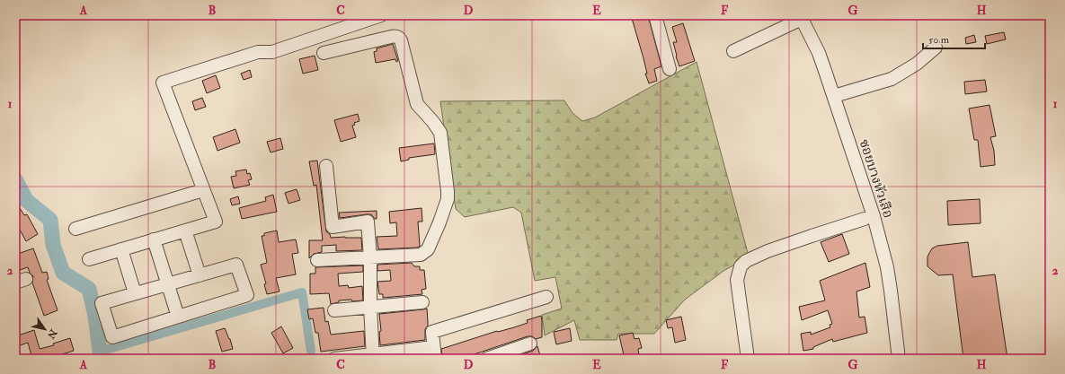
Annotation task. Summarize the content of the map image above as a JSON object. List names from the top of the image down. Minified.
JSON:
{"streets":{"street":["ซอยบางหัวเสือ"]},"scale_bar":"50 m","north":"bottom right","grid":{"columns":["A","B","C","D","E","F","G","H"],"rows":["1","2"]}}
